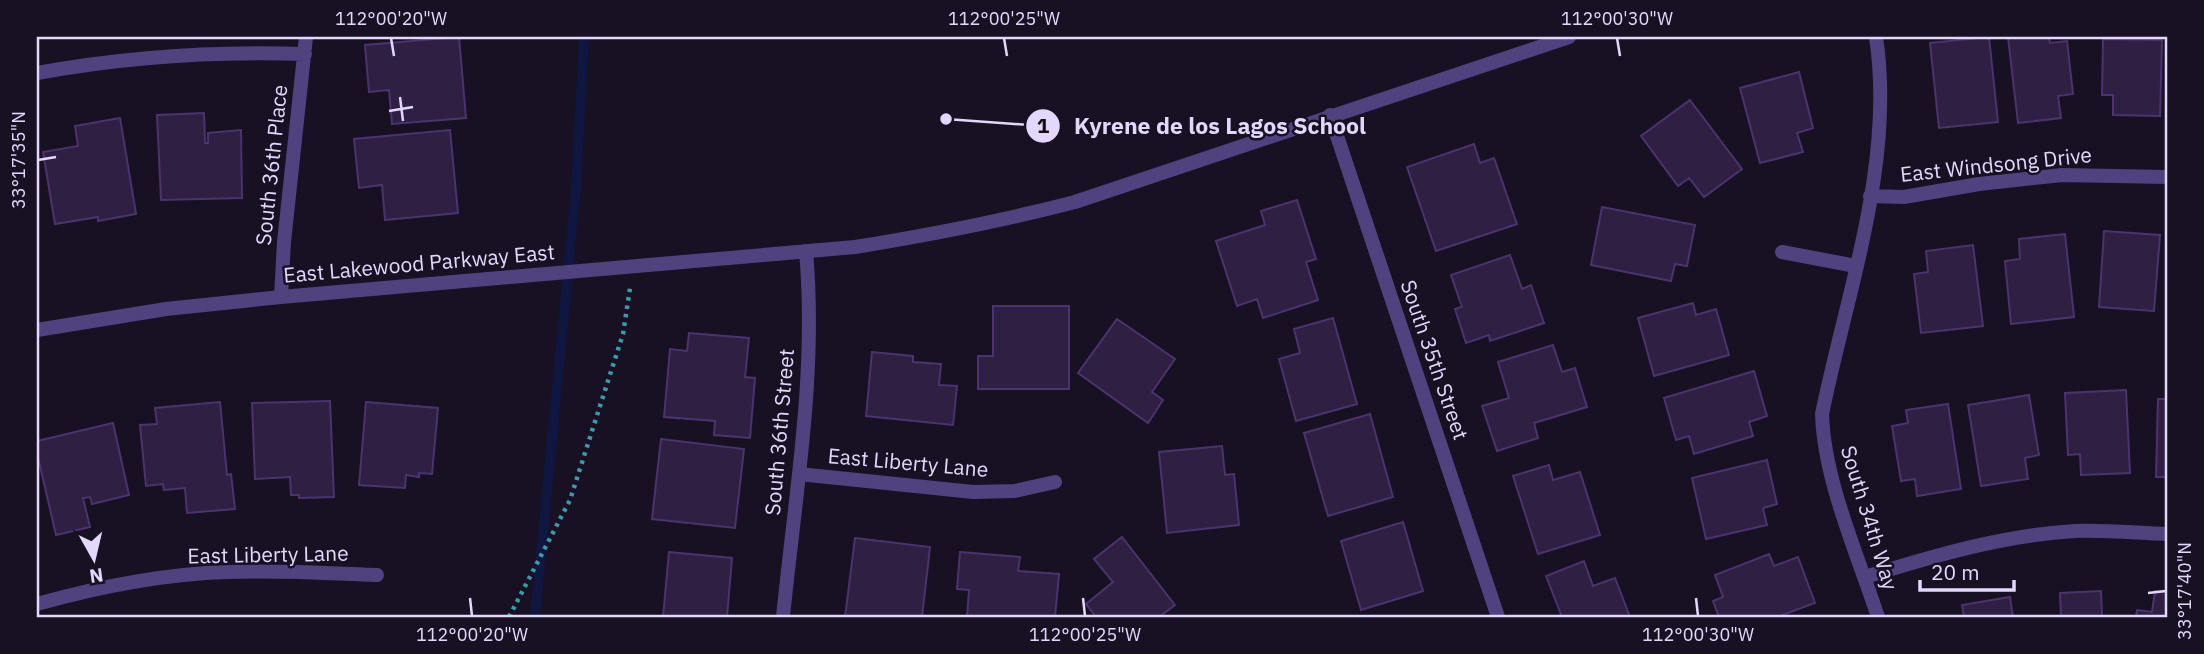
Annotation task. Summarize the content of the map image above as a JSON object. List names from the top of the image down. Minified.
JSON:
{"streets":{"street":["South 36th Place","East Windsong Drive","East Lakewood Parkway East","South 35th Street","South 36th Street","East Liberty Lane","South 34th Way"]},"crossings":[["South 36th Place","East Lakewood Parkway East"],["East Windsong Drive","South 34th Way"],["East Lakewood Parkway East","South 35th Street"],["East Lakewood Parkway East","South 36th Street"],["South 36th Street","East Liberty Lane"]],"places":["Kyrene de los Lagos School"],"scale_bar":"20 m","north":"bottom","coordinates":["112°00'20\"W","112°00'25\"W","112°00'30\"W","33°17'35\"N","33°17'40\"N"]}
